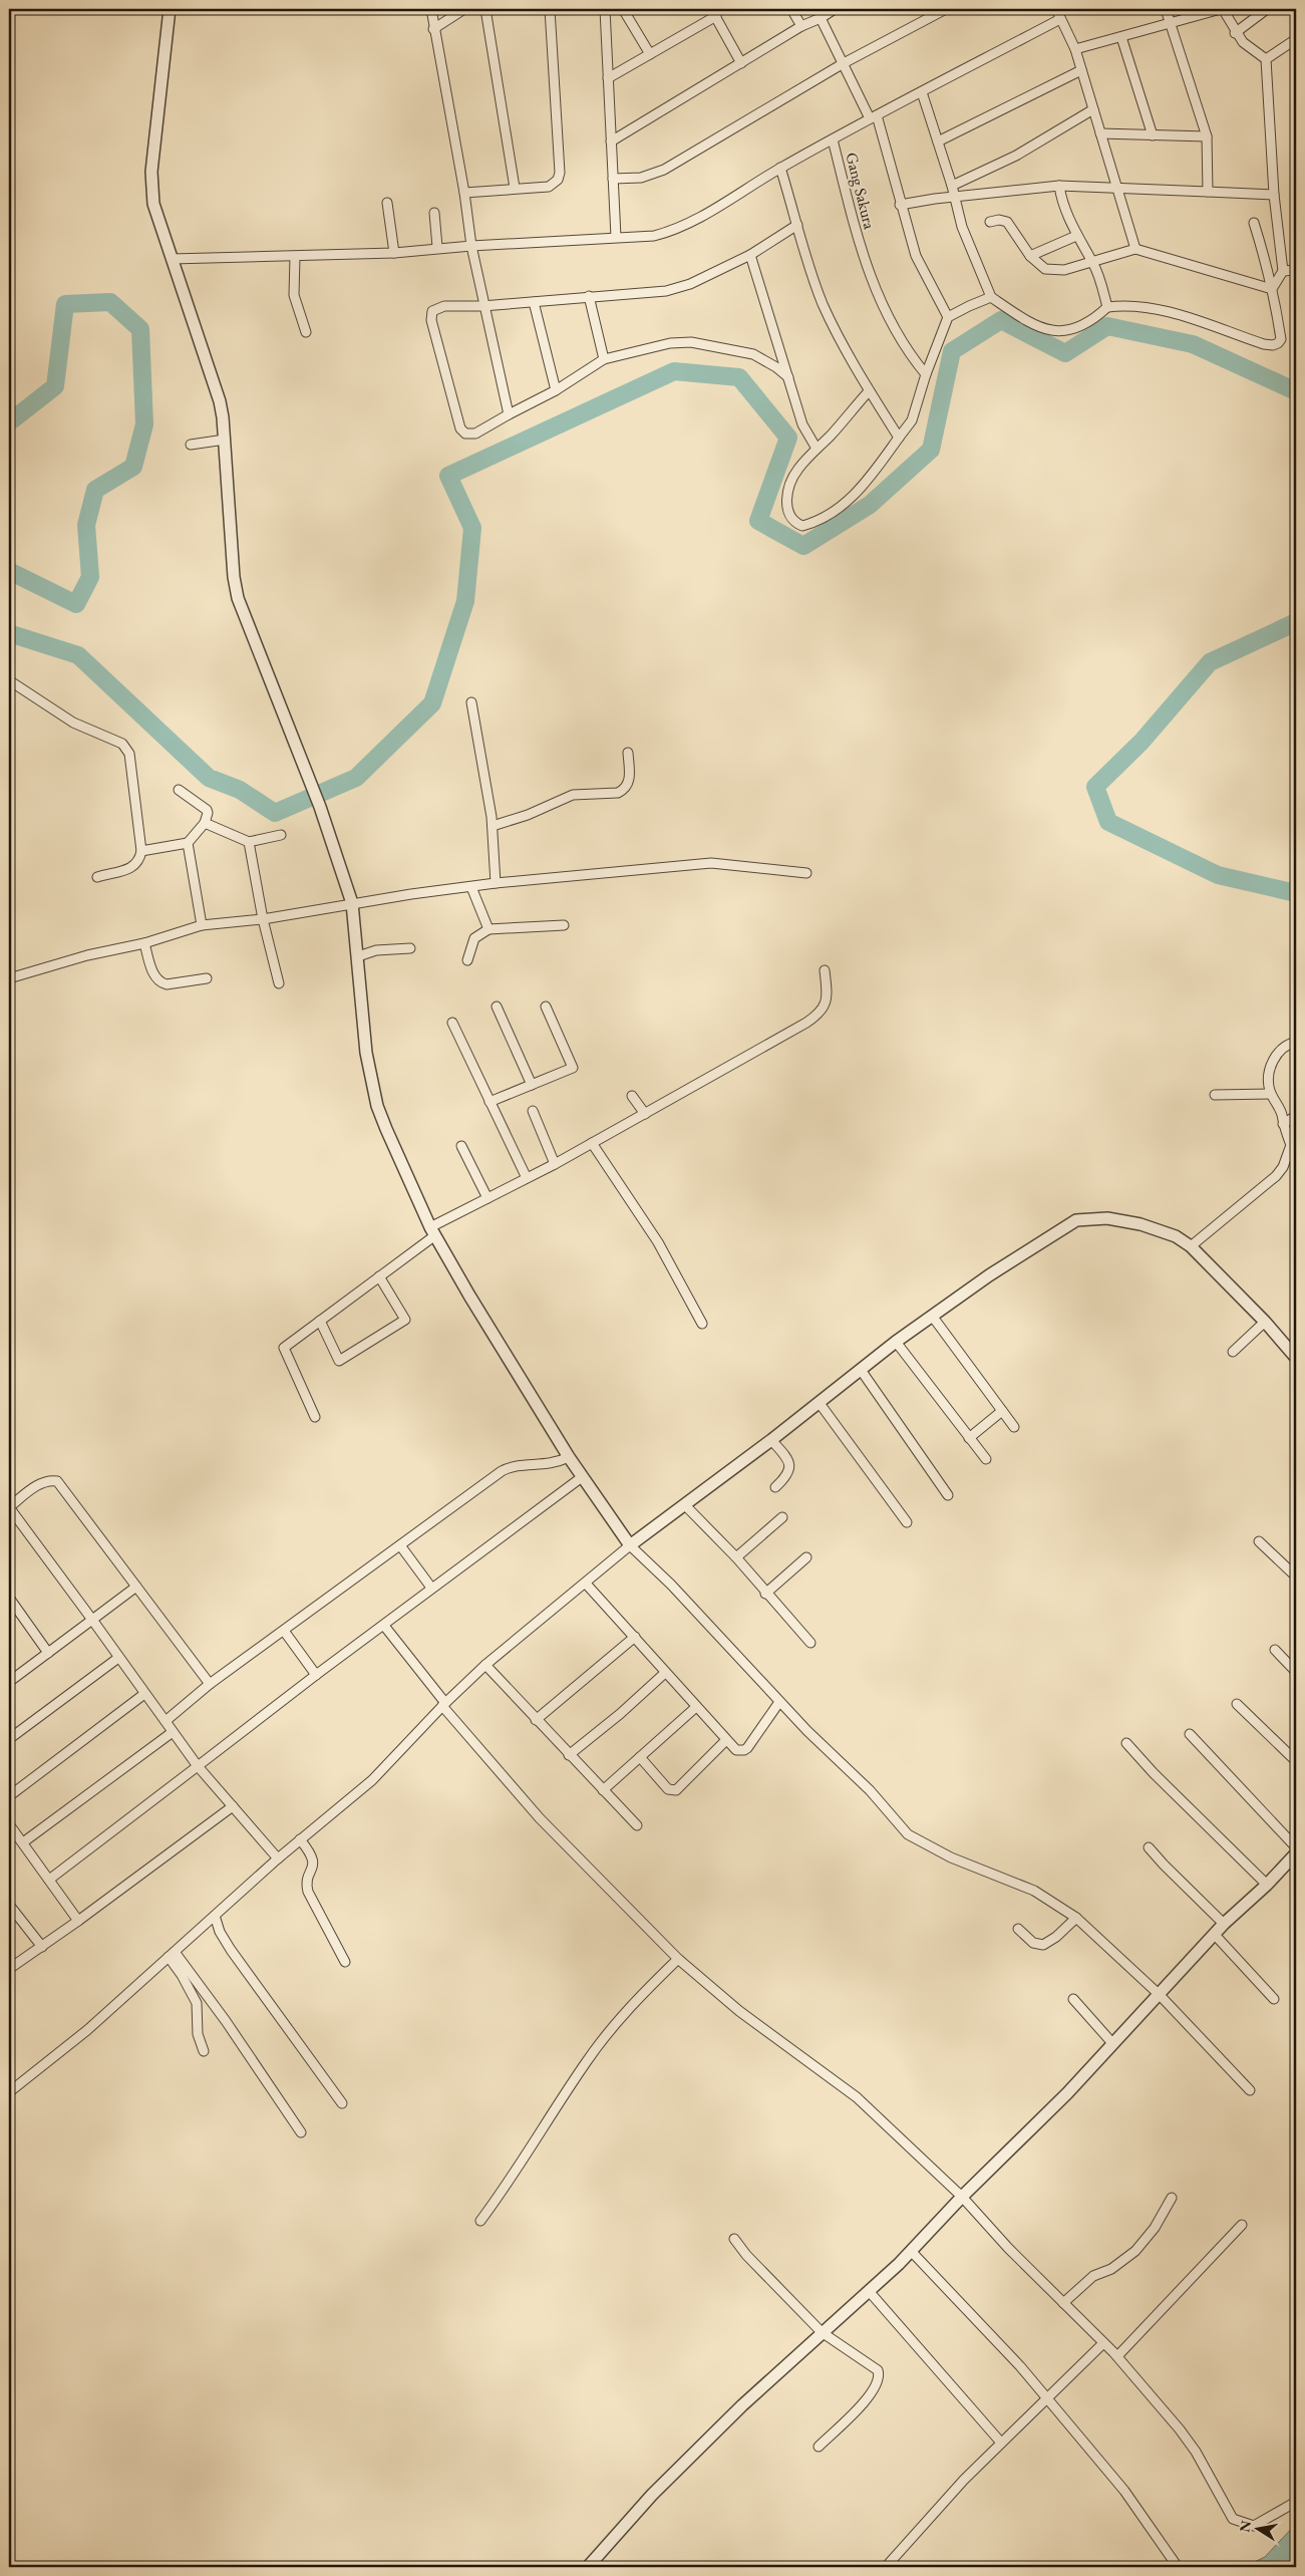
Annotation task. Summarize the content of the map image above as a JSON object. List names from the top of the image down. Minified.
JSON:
{"streets":{"street":["Gang Sakura"]},"north":"left"}
